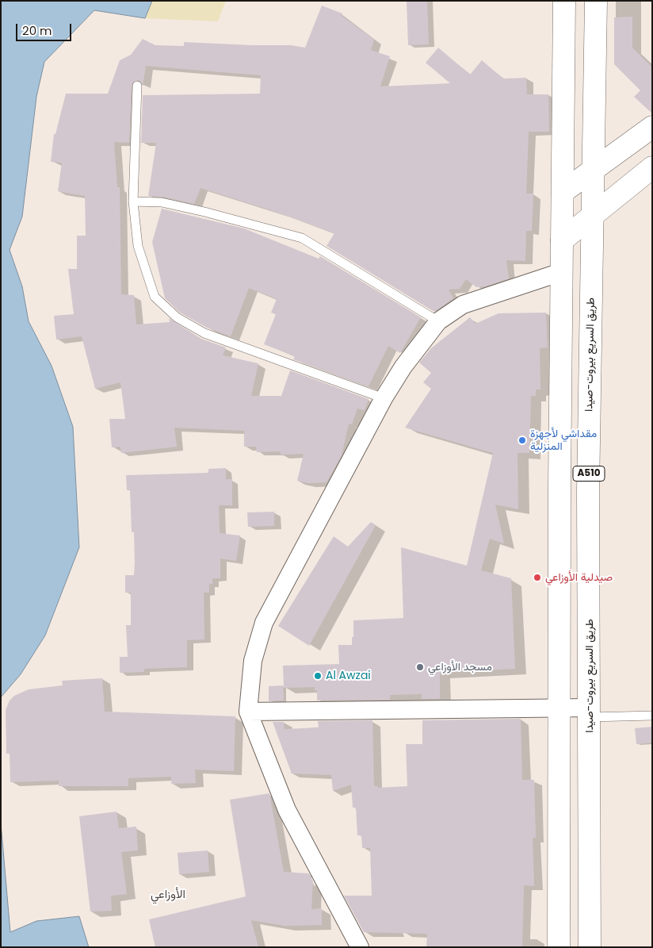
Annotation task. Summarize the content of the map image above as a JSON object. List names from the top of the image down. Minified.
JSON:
{"streets":{"main road":["طريق السريع بيروت-صيدا","A510"]},"districts":["الأوزاعي"],"places":["مقداشي لأجهزة المنزلية","صيدلية الأوزاعي","مسجد الأوزاعي","Al Awzai"],"scale_bar":"20 m"}
